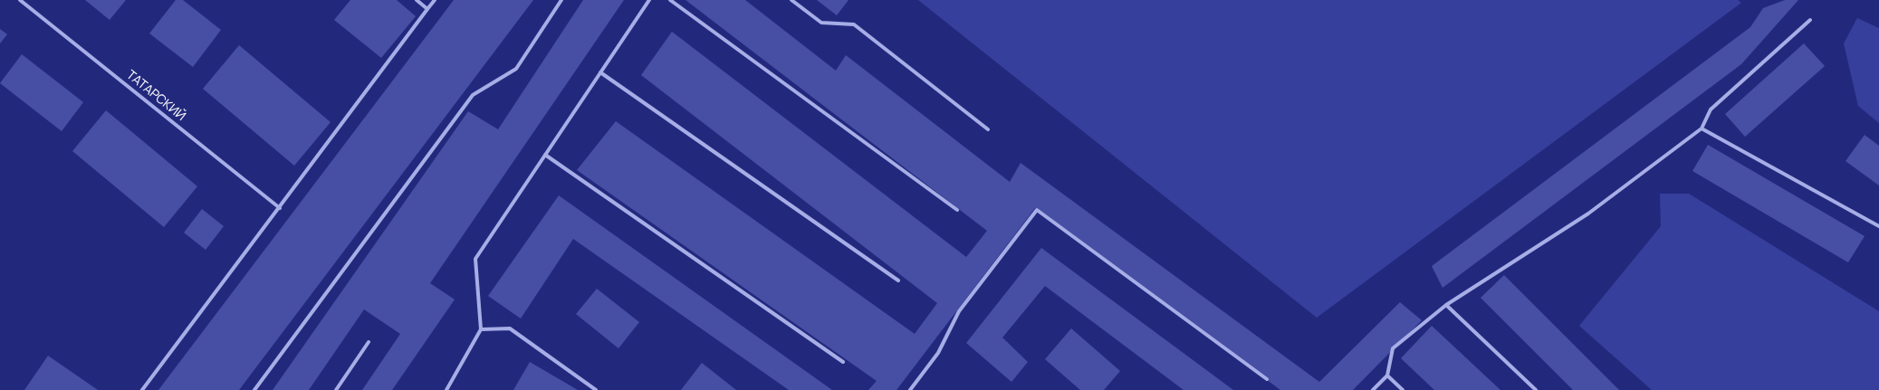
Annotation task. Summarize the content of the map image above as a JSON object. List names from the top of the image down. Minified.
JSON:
{"streets":{"lane":["ТАТАРСКИЙ"]}}
